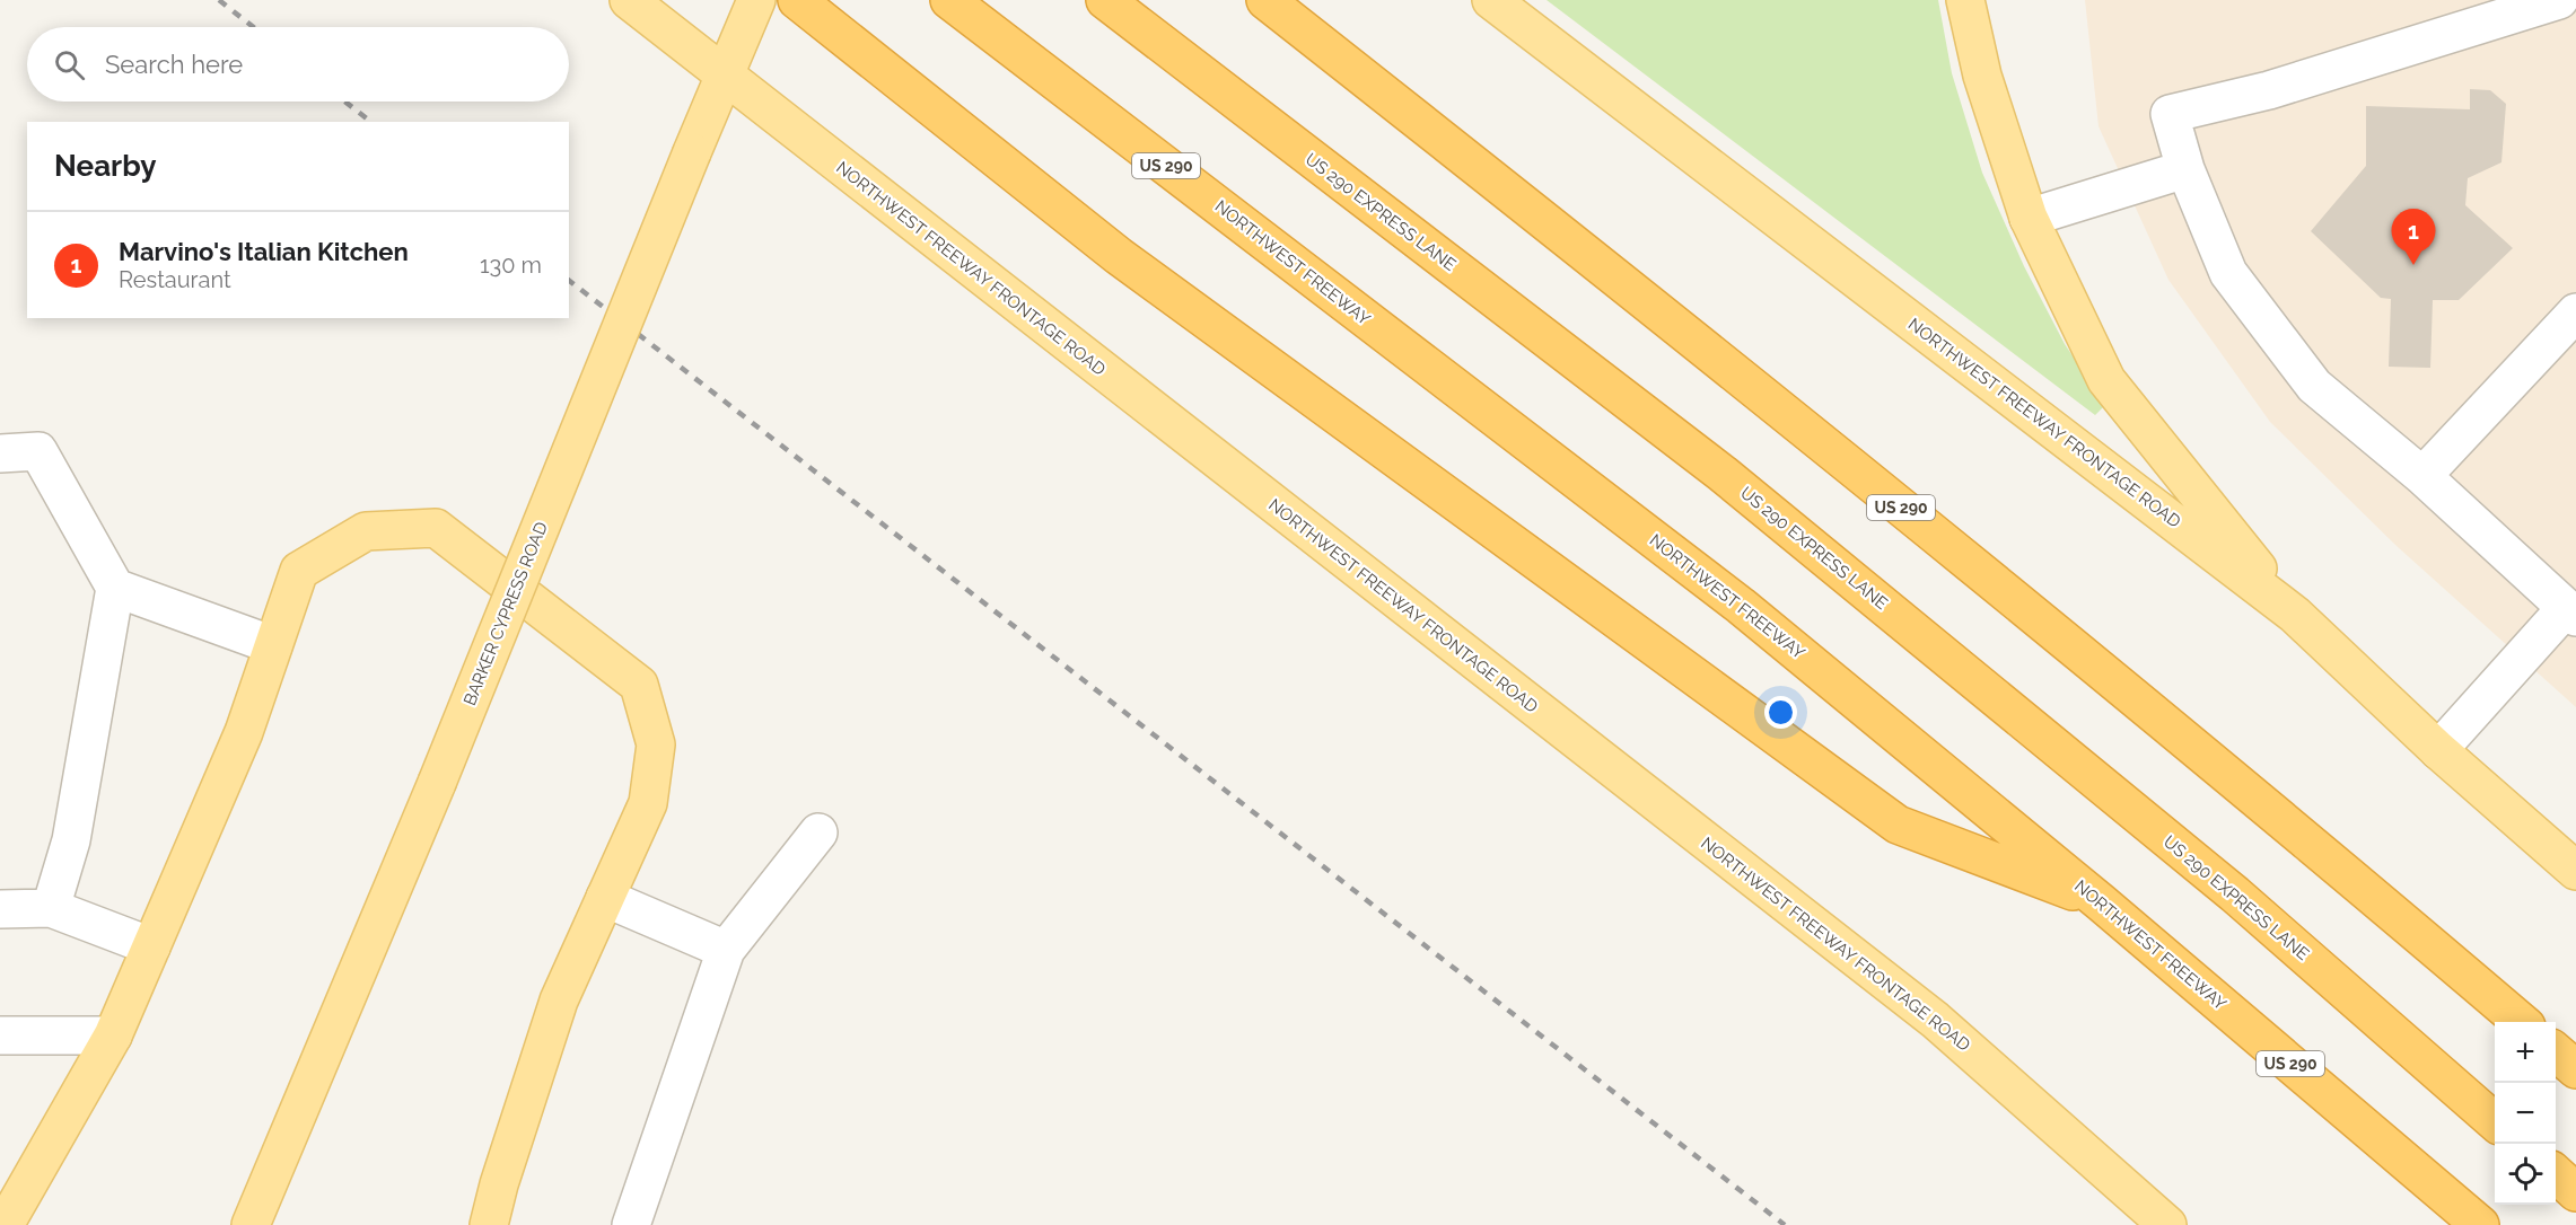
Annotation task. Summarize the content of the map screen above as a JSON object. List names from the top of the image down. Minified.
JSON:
{"streets":{"highway":["US 290","US 290 EXPRESS LANE","NORTHWEST FREEWAY"],"main road":["NORTHWEST FREEWAY FRONTAGE ROAD","BARKER CYPRESS ROAD"]},"crossings":[["NORTHWEST FREEWAY FRONTAGE ROAD","BARKER CYPRESS ROAD"]],"page":{"search":"Search here","heading":"Nearby","pins":"1","list":[{"mark":"1","name":"Marvino's Italian Kitchen","note":"Restaurant","value":"130 m"}],"map_buttons":["+","−"]}}
